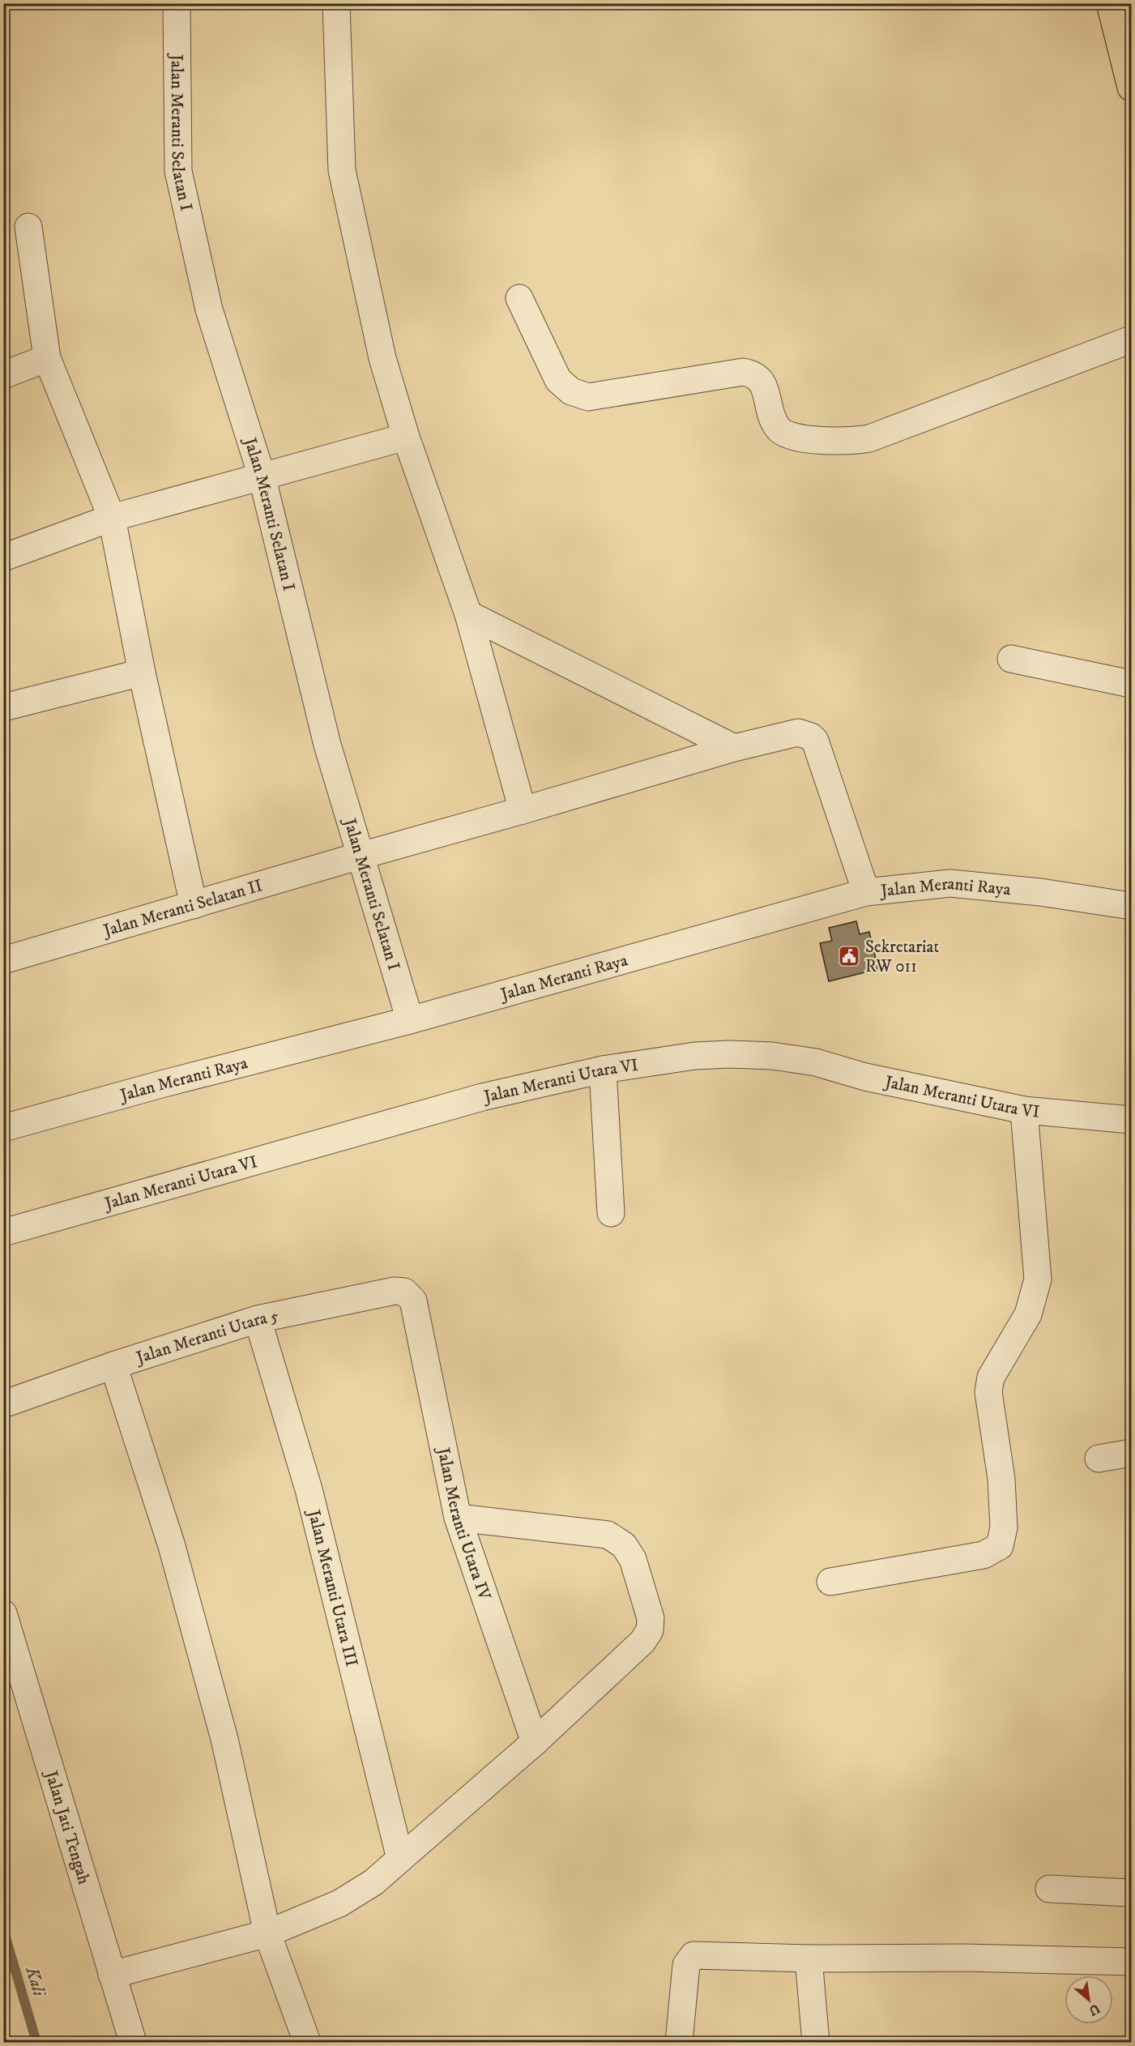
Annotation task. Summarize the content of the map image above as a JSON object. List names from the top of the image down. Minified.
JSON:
{"streets":{"street":["Jalan Meranti Selatan I","Jalan Meranti Raya","Jalan Meranti Selatan II","Jalan Meranti Utara VI","Jalan Meranti Utara 5","Jalan Meranti Utara IV","Jalan Meranti Utara III","Jalan Jati Tengah"]},"crossings":[["Jalan Meranti Selatan I","Jalan Meranti Raya"],["Jalan Meranti Selatan I","Jalan Meranti Selatan II"],["Jalan Meranti Raya","Jalan Meranti Selatan II"],["Jalan Meranti Utara 5","Jalan Meranti Utara IV"],["Jalan Meranti Utara 5","Jalan Meranti Utara III"]],"water":["Kali"],"places":{"public building":["Sekretariat RW 011"]},"north":"bottom right"}
